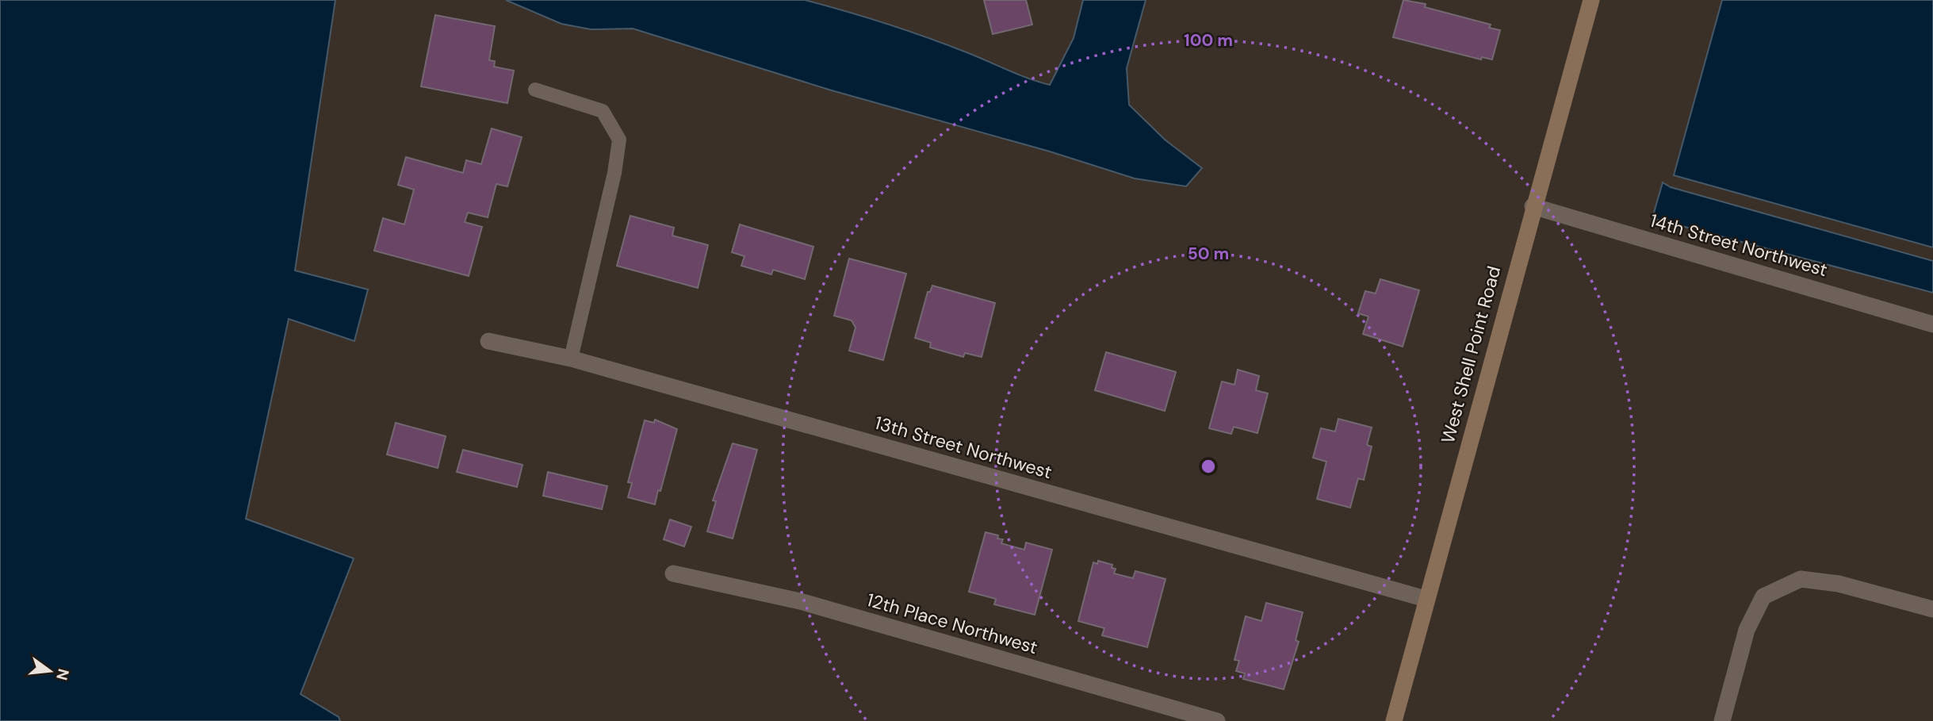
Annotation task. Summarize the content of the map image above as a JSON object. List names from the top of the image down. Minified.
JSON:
{"streets":{"street":["14th Street Northwest","West Shell Point Road","13th Street Northwest","12th Place Northwest"]},"crossings":[["14th Street Northwest","West Shell Point Road"],["West Shell Point Road","13th Street Northwest"]],"north":"right","rings":["100 m","50 m"]}
